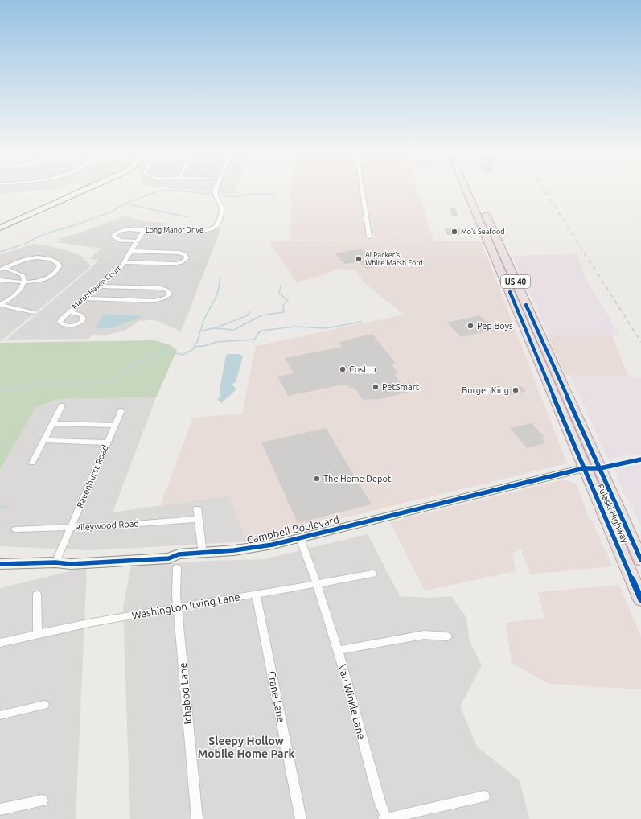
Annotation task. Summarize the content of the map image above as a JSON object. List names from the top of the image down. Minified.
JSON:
{"streets":{"highway":["US 40","Pulaski Highway"],"street":["Long Manor Drive","Marsh Haven Court","Ravenhurst Road","Rileywood Road","Campbell Boulevard","Washington Irving Lane","Ichabod Lane","Crane Lane","Van Winkle Lane"]},"crossings":[["Long Manor Drive","Marsh Haven Court"],["Ravenhurst Road","Rileywood Road"],["Ravenhurst Road","Campbell Boulevard"],["Pulaski Highway","Campbell Boulevard"],["Campbell Boulevard","Van Winkle Lane"],["Washington Irving Lane","Ichabod Lane"],["Washington Irving Lane","Crane Lane"],["Washington Irving Lane","Van Winkle Lane"]],"districts":["Sleepy Hollow Mobile Home Park"],"places":["Mo's Seafood","Al Packer's White Marsh Ford","Pep Boys","Costco","PetSmart","Burger King","The Home Depot"]}
